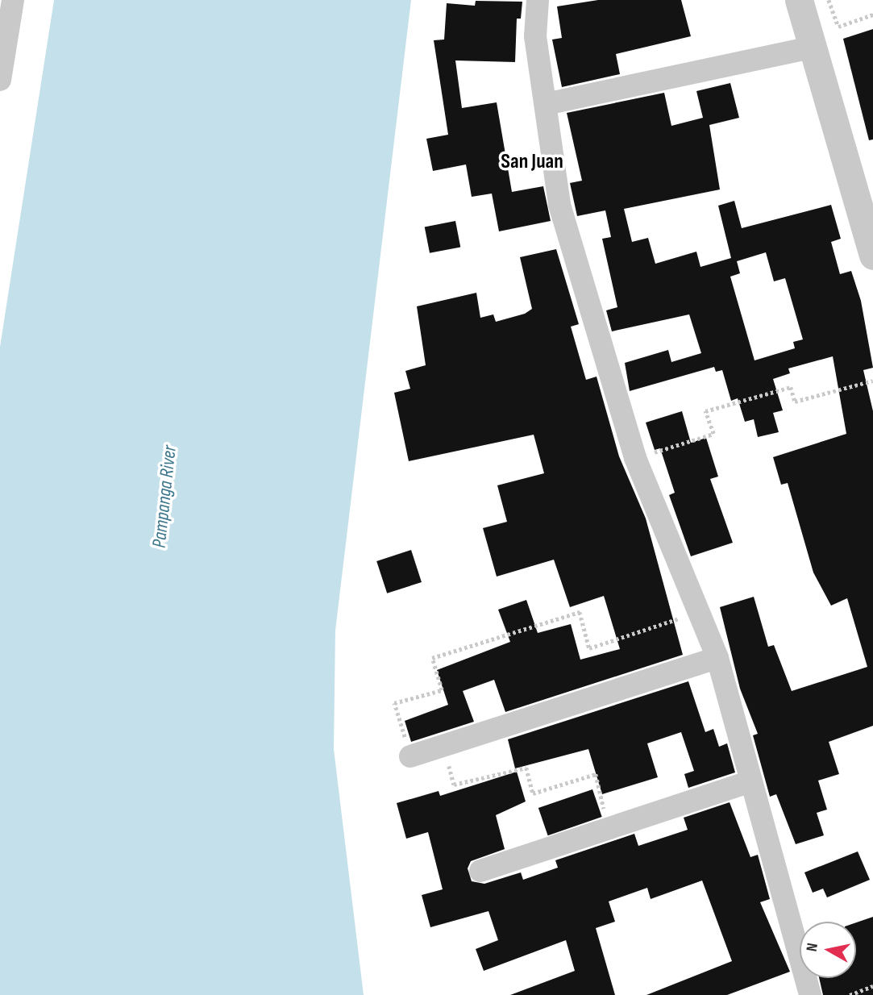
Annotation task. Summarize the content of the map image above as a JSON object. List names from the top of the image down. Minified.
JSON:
{"districts":["San Juan"],"water":["Pampanga River"],"north":"left"}
